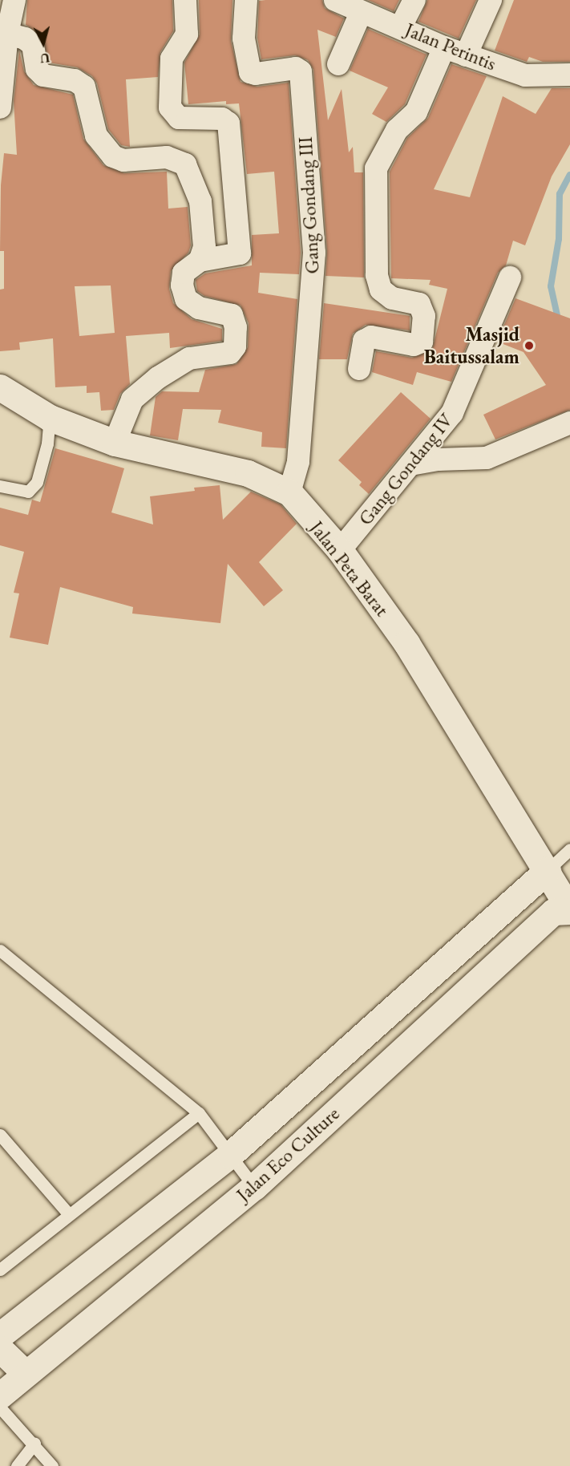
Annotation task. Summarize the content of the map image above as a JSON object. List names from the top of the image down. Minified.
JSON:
{"streets":{"street":["Jalan Perintis","Gang Gondang III","Gang Gondang IV","Jalan Peta Barat","Jalan Eco Culture"]},"crossings":[["Gang Gondang III","Jalan Peta Barat"],["Gang Gondang IV","Jalan Peta Barat"],["Jalan Peta Barat","Jalan Eco Culture"]],"places":["Masjid Baitussalam"],"north":"bottom"}
